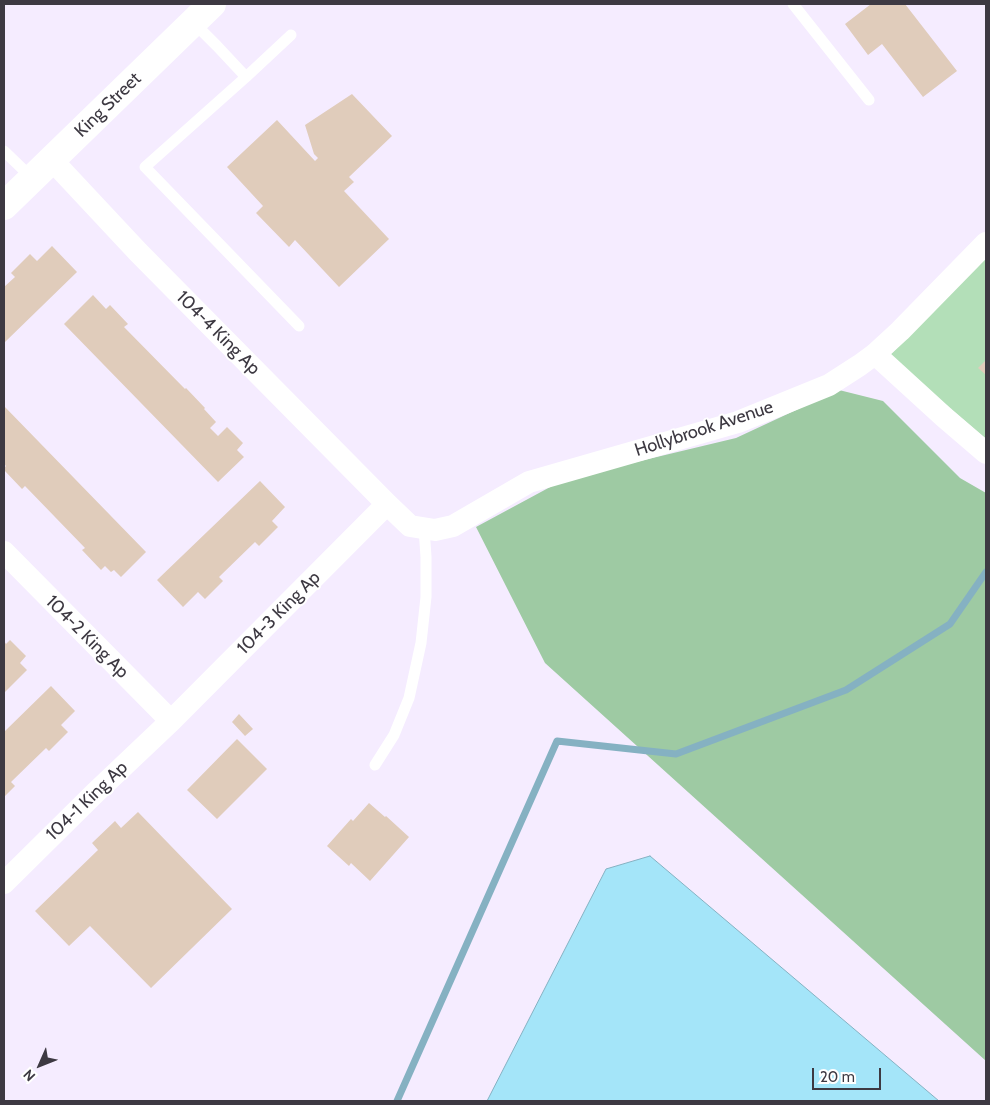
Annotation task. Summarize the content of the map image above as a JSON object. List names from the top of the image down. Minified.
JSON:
{"streets":{"street":["King Street","104-4 King Ap","Hollybrook Avenue","104-3 King Ap","104-2 King Ap","104-1 King Ap"]},"crossings":[["King Street","104-4 King Ap"],["104-4 King Ap","Hollybrook Avenue"],["104-4 King Ap","104-3 King Ap"],["Hollybrook Avenue","104-3 King Ap"],["104-3 King Ap","104-2 King Ap"],["104-3 King Ap","104-1 King Ap"],["104-2 King Ap","104-1 King Ap"]],"scale_bar":"20 m","north":"bottom left"}
